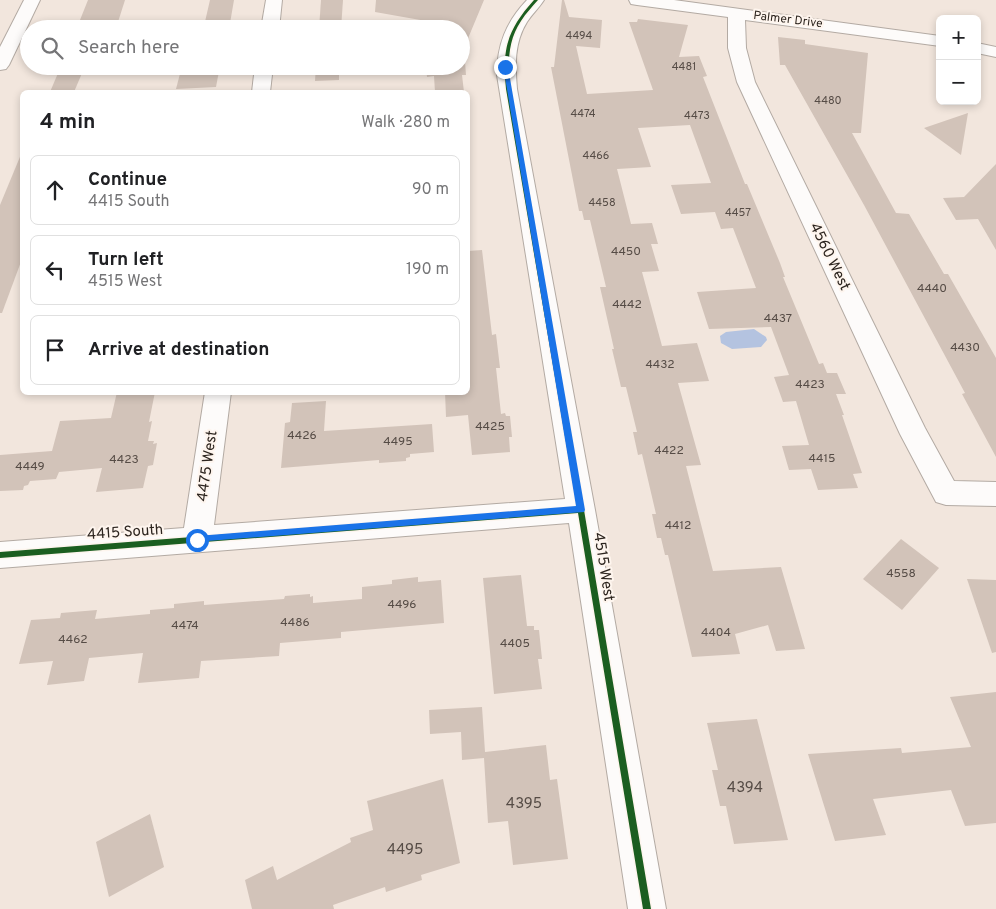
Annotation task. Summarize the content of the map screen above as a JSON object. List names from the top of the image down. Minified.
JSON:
{"streets":{"street":["Palmer Drive","4560 West","4475 West","4415 South","4515 West"]},"crossings":[["Palmer Drive","4560 West"],["4475 West","4415 South"],["4415 South","4515 West"]],"house_numbers":["4494","4481","4480","4474","4473","4466","4458","4457","4450","4440","4442","4437","4430","4432","4423","4425","4426","4495","4422","4415","4423","4449","4412","4558","4496","4486","4474","4404","4462","4405","4394","4395","4495"],"page":{"map_buttons":["+","−"],"search":"Search here","heading":["4 min","Walk · 280 m"],"list":[["Continue","4415 South","90 m"],["Turn left","4515 West","190 m"],"Arrive at destination"]}}
